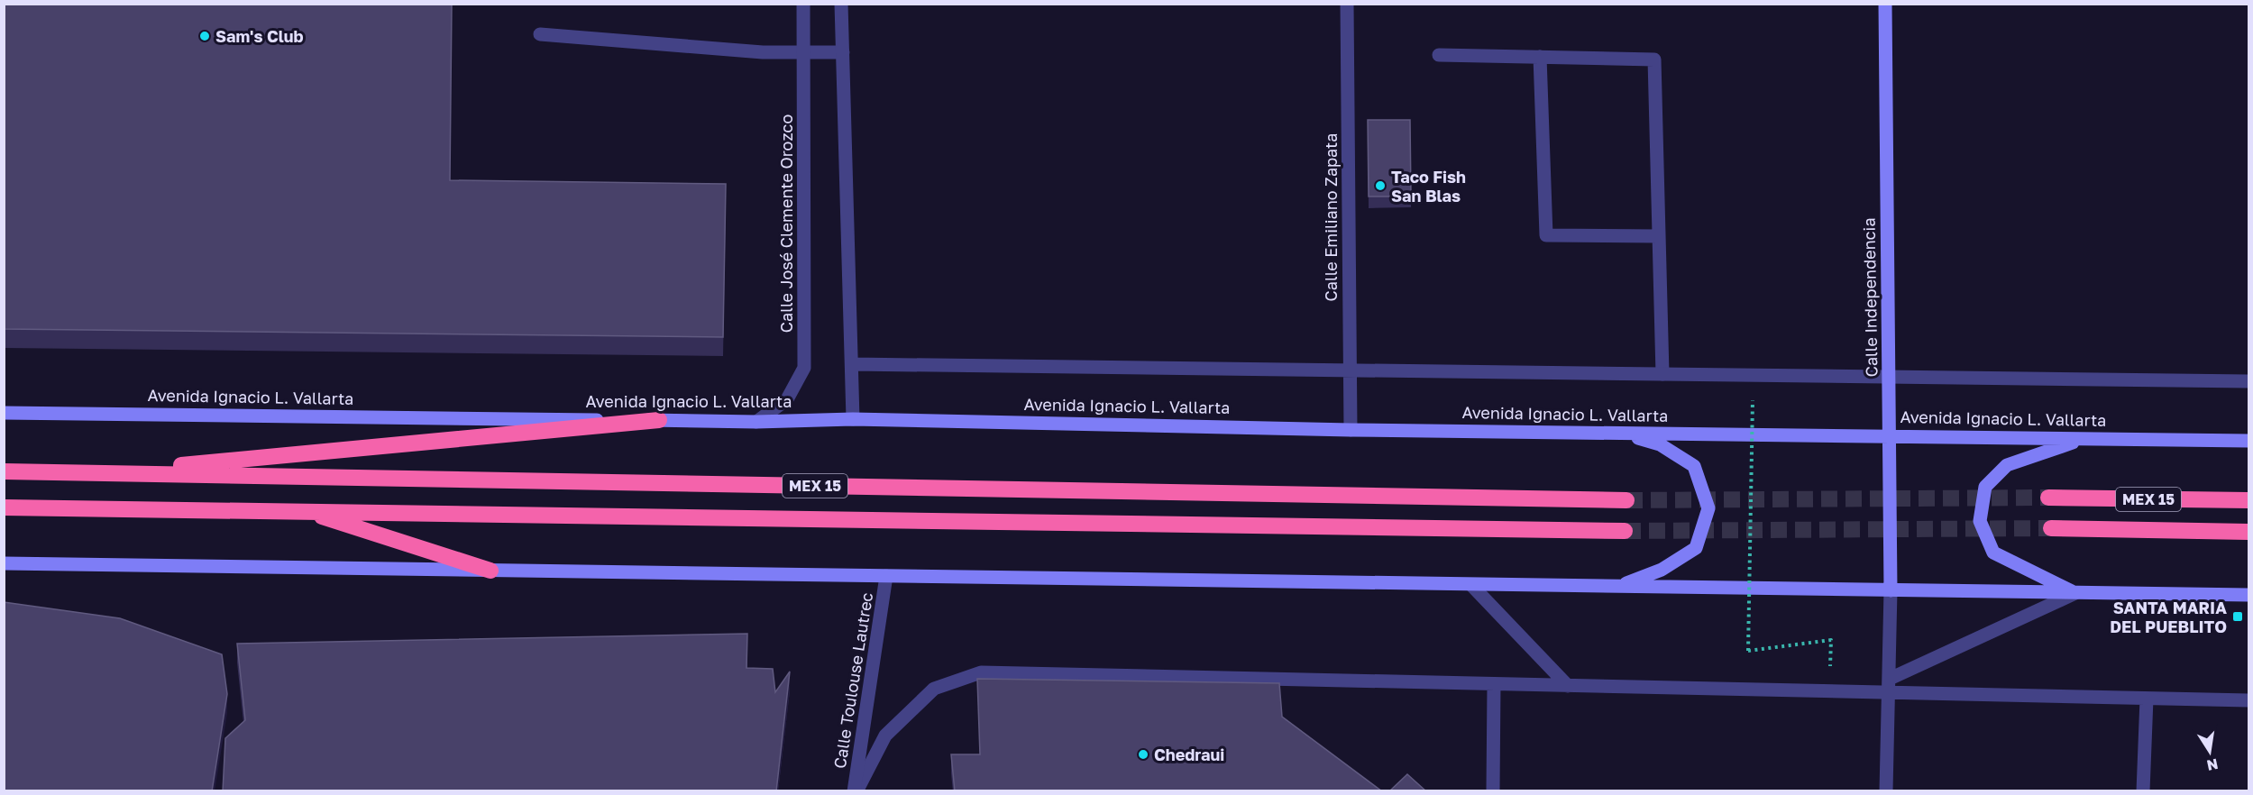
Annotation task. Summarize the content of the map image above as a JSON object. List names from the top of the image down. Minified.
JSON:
{"streets":{"highway":["MEX 15"],"street":["Calle Emiliano Zapata","Calle José Clemente Orozco","Calle Independencia","Avenida Ignacio L. Vallarta","Calle Toulouse Lautrec"]},"crossings":[["Calle Emiliano Zapata","Avenida Ignacio L. Vallarta"],["Calle José Clemente Orozco","Avenida Ignacio L. Vallarta"],["Calle Independencia","Avenida Ignacio L. Vallarta"]],"places":{"other":["Sam's Club","Taco Fish San Blas","Chedraui"],"transit":["SANTA MARIA DEL PUEBLITO"]},"north":"bottom"}
